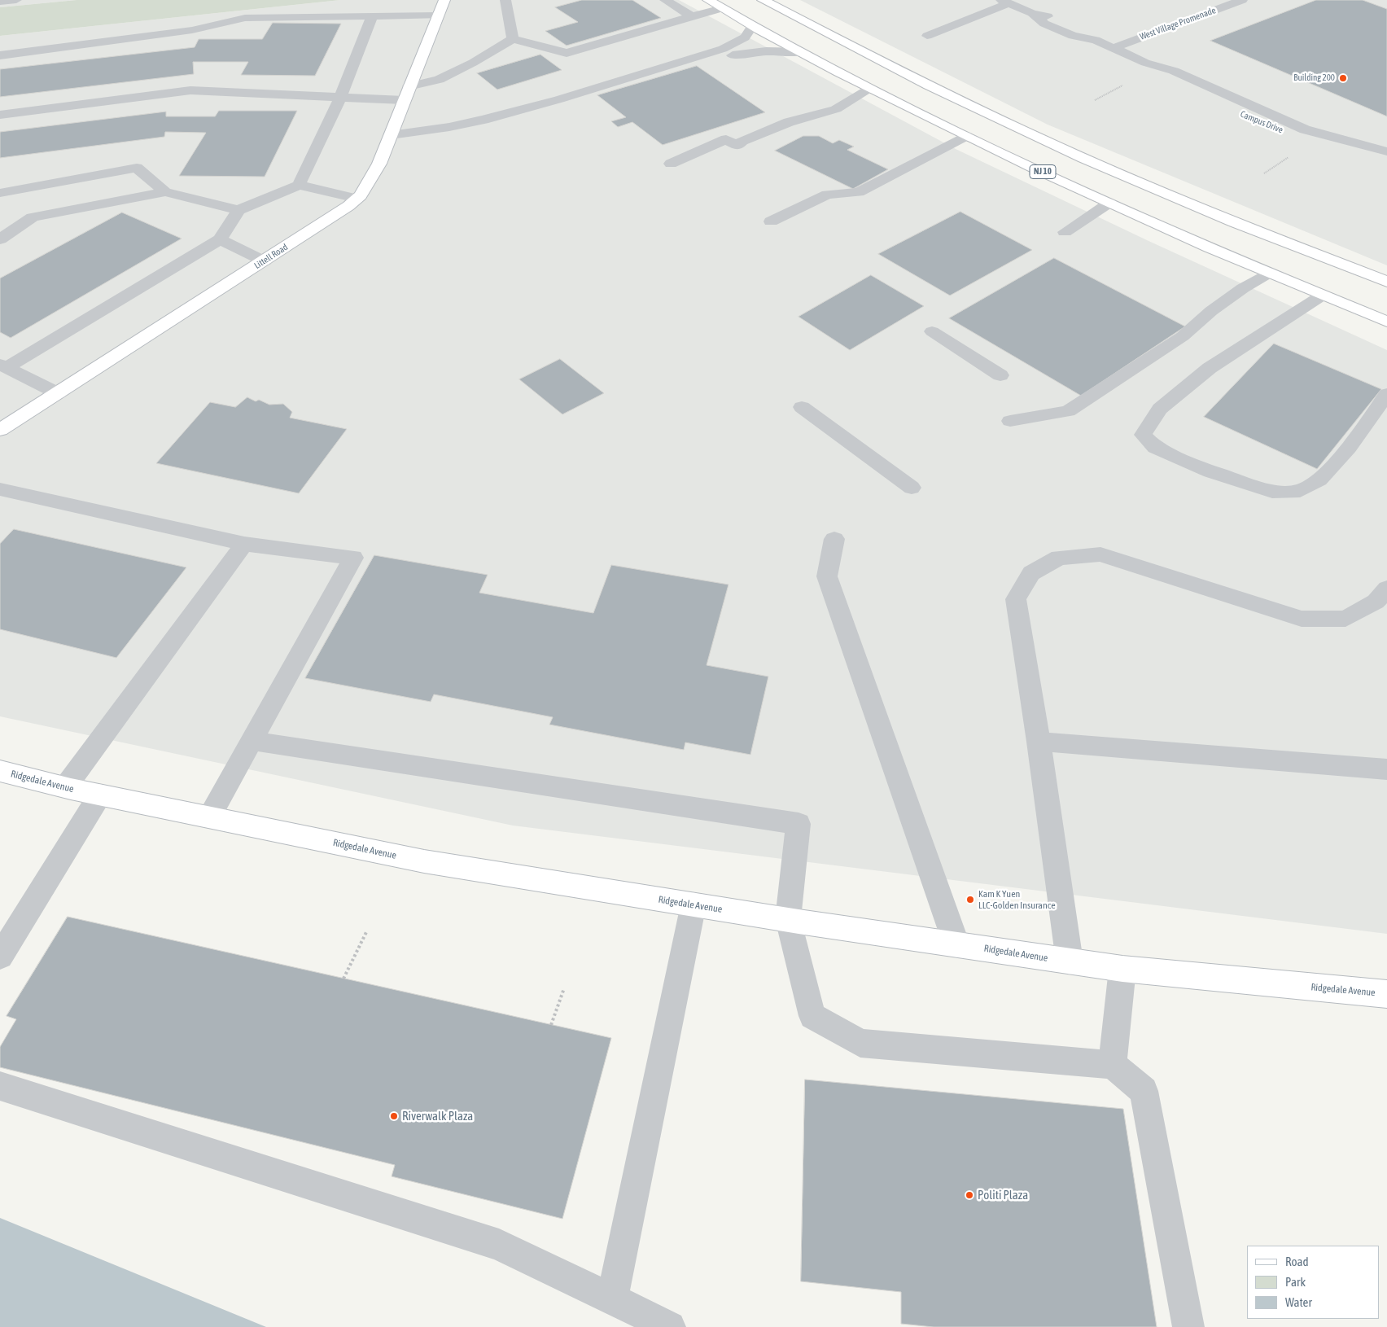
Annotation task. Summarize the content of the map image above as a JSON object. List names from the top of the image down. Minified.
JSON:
{"streets":{"main road":["NJ 10","Littell Road","Ridgedale Avenue"],"lane":["West Village Promenade","Campus Drive"]},"crossings":[["West Village Promenade","Campus Drive"]],"places":["Building 200","Kam K Yuen LLC-Golden Insurance","Riverwalk Plaza","Politi Plaza"],"legend":["Road","Park","Water"]}
